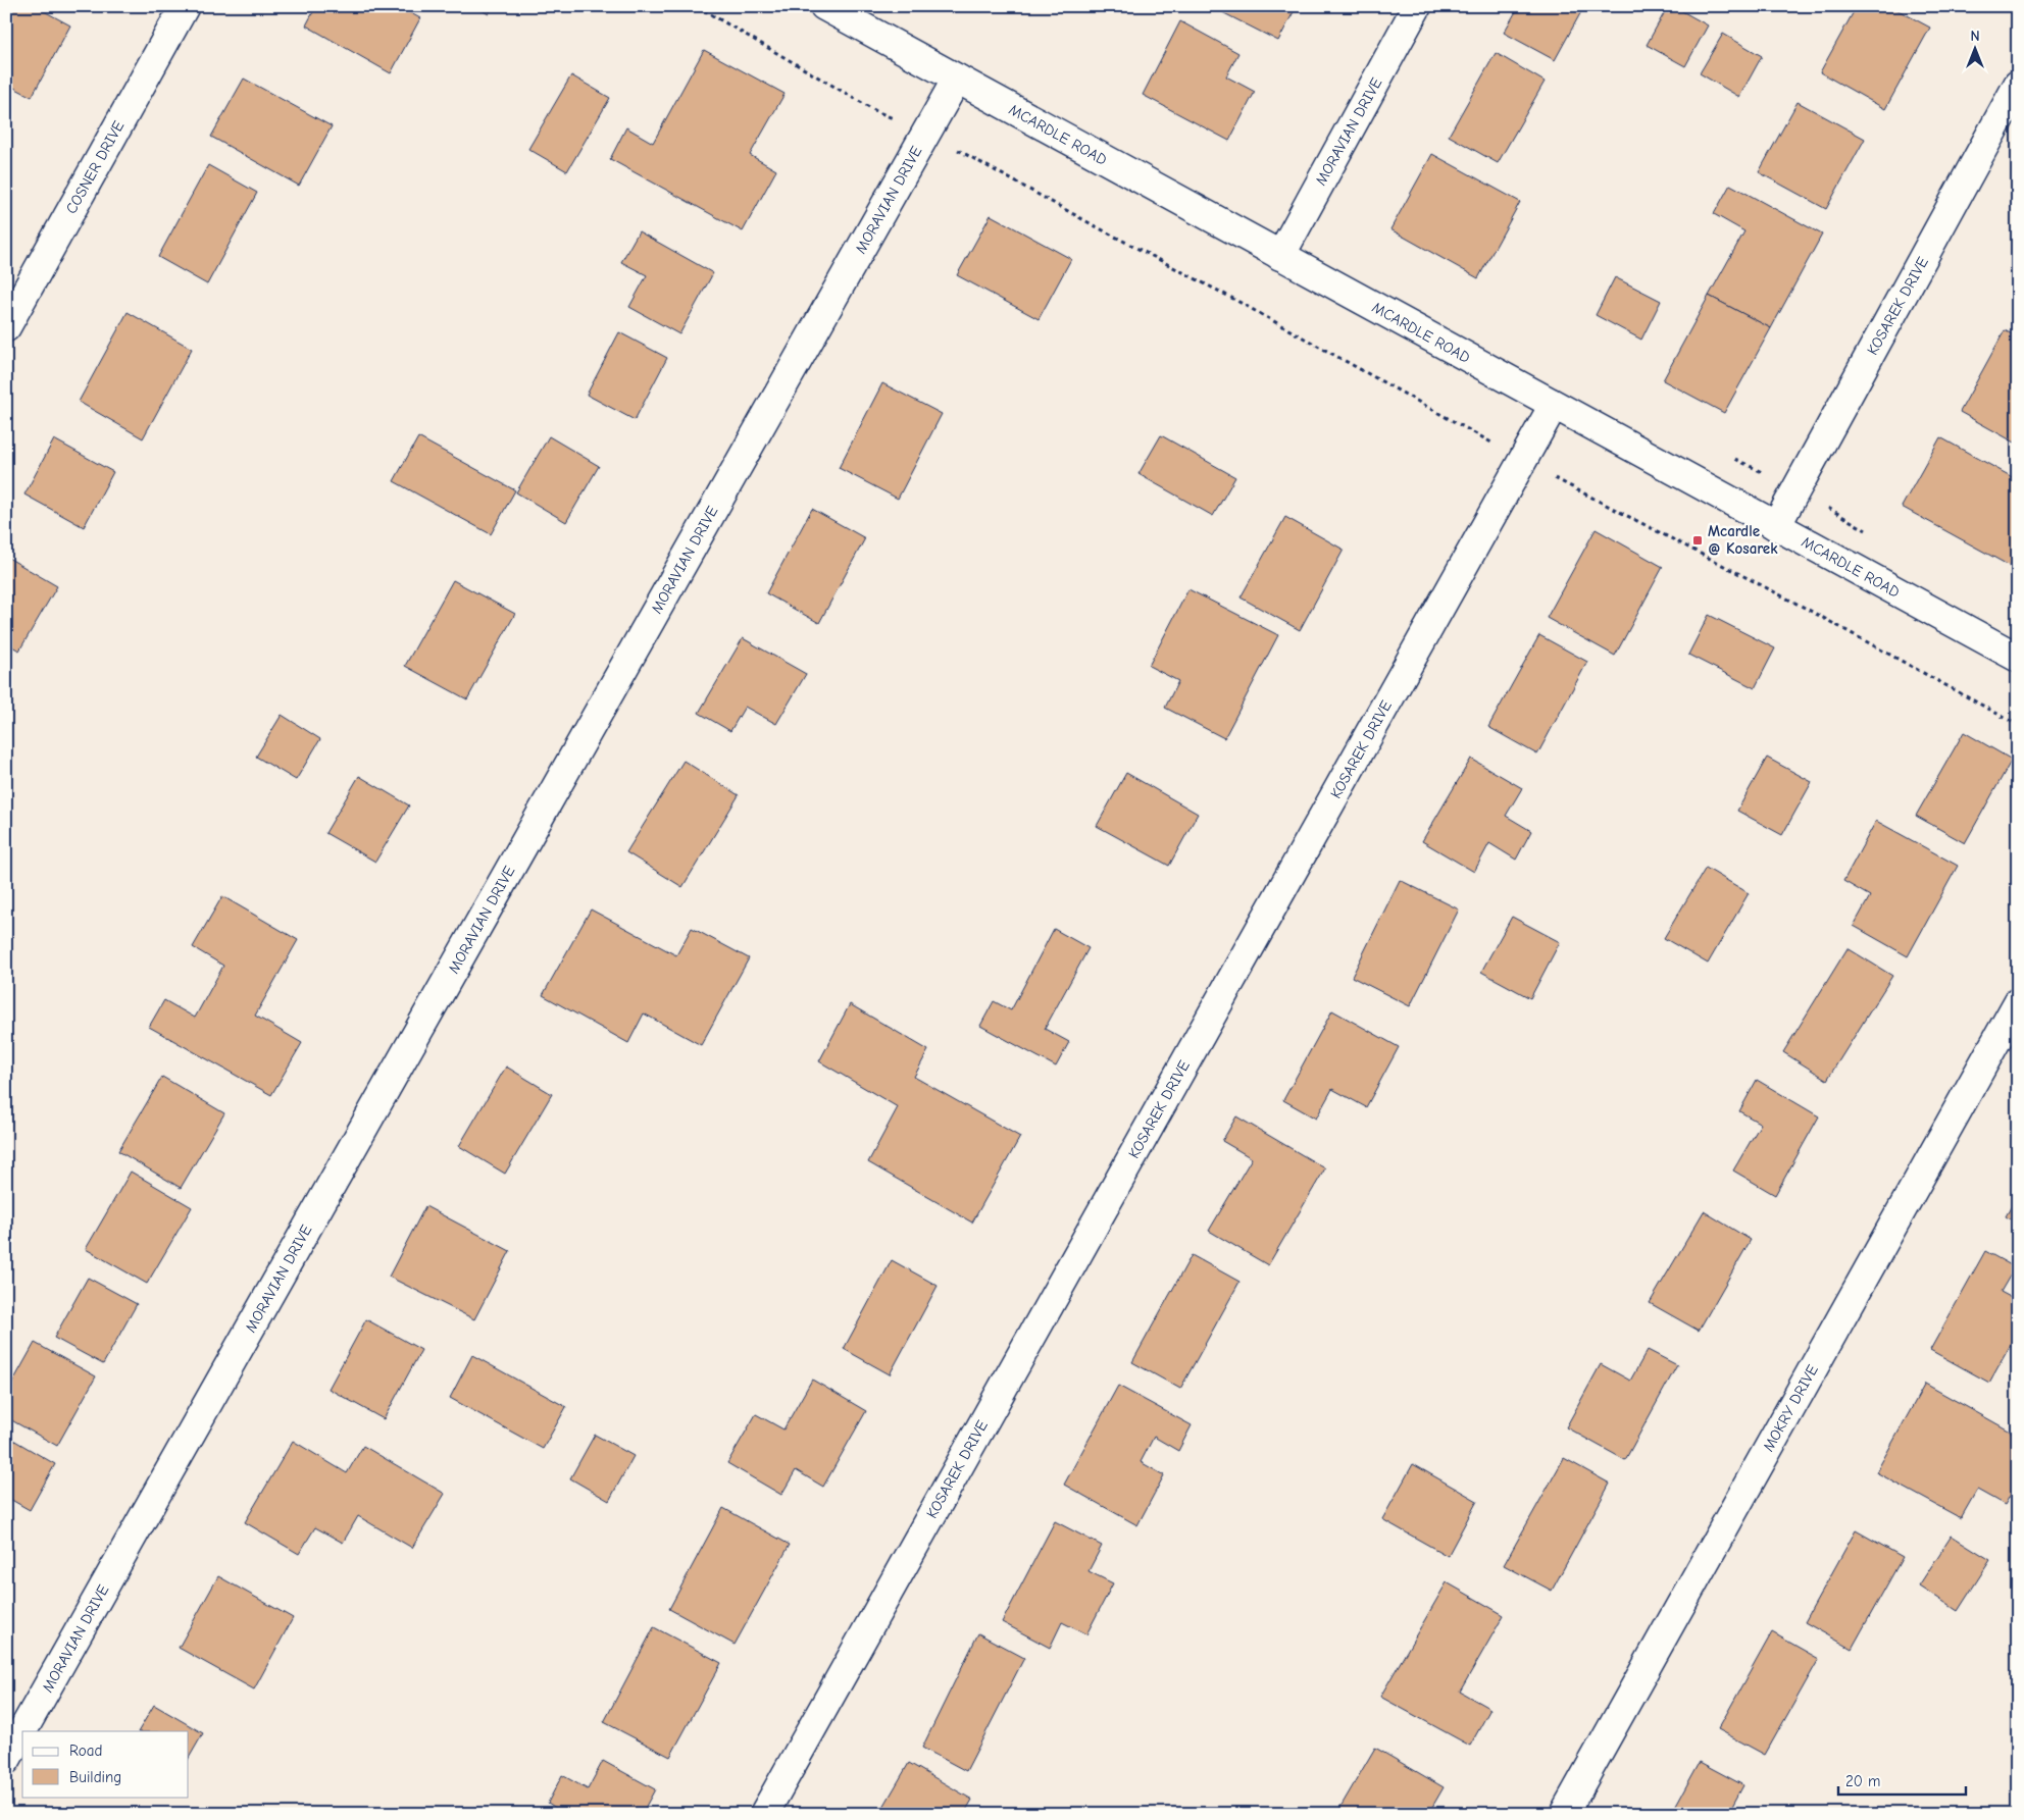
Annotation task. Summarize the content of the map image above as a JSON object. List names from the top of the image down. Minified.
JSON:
{"streets":{"street":["MORAVIAN DRIVE","MCARDLE ROAD","COSNER DRIVE","KOSAREK DRIVE","MOKRY DRIVE"]},"crossings":[["MORAVIAN DRIVE","MCARDLE ROAD"],["MCARDLE ROAD","KOSAREK DRIVE"]],"places":{"transit":["Mcardle @ Kosarek"]},"legend":["Road","Building"],"scale_bar":"20 m","north":"top"}
